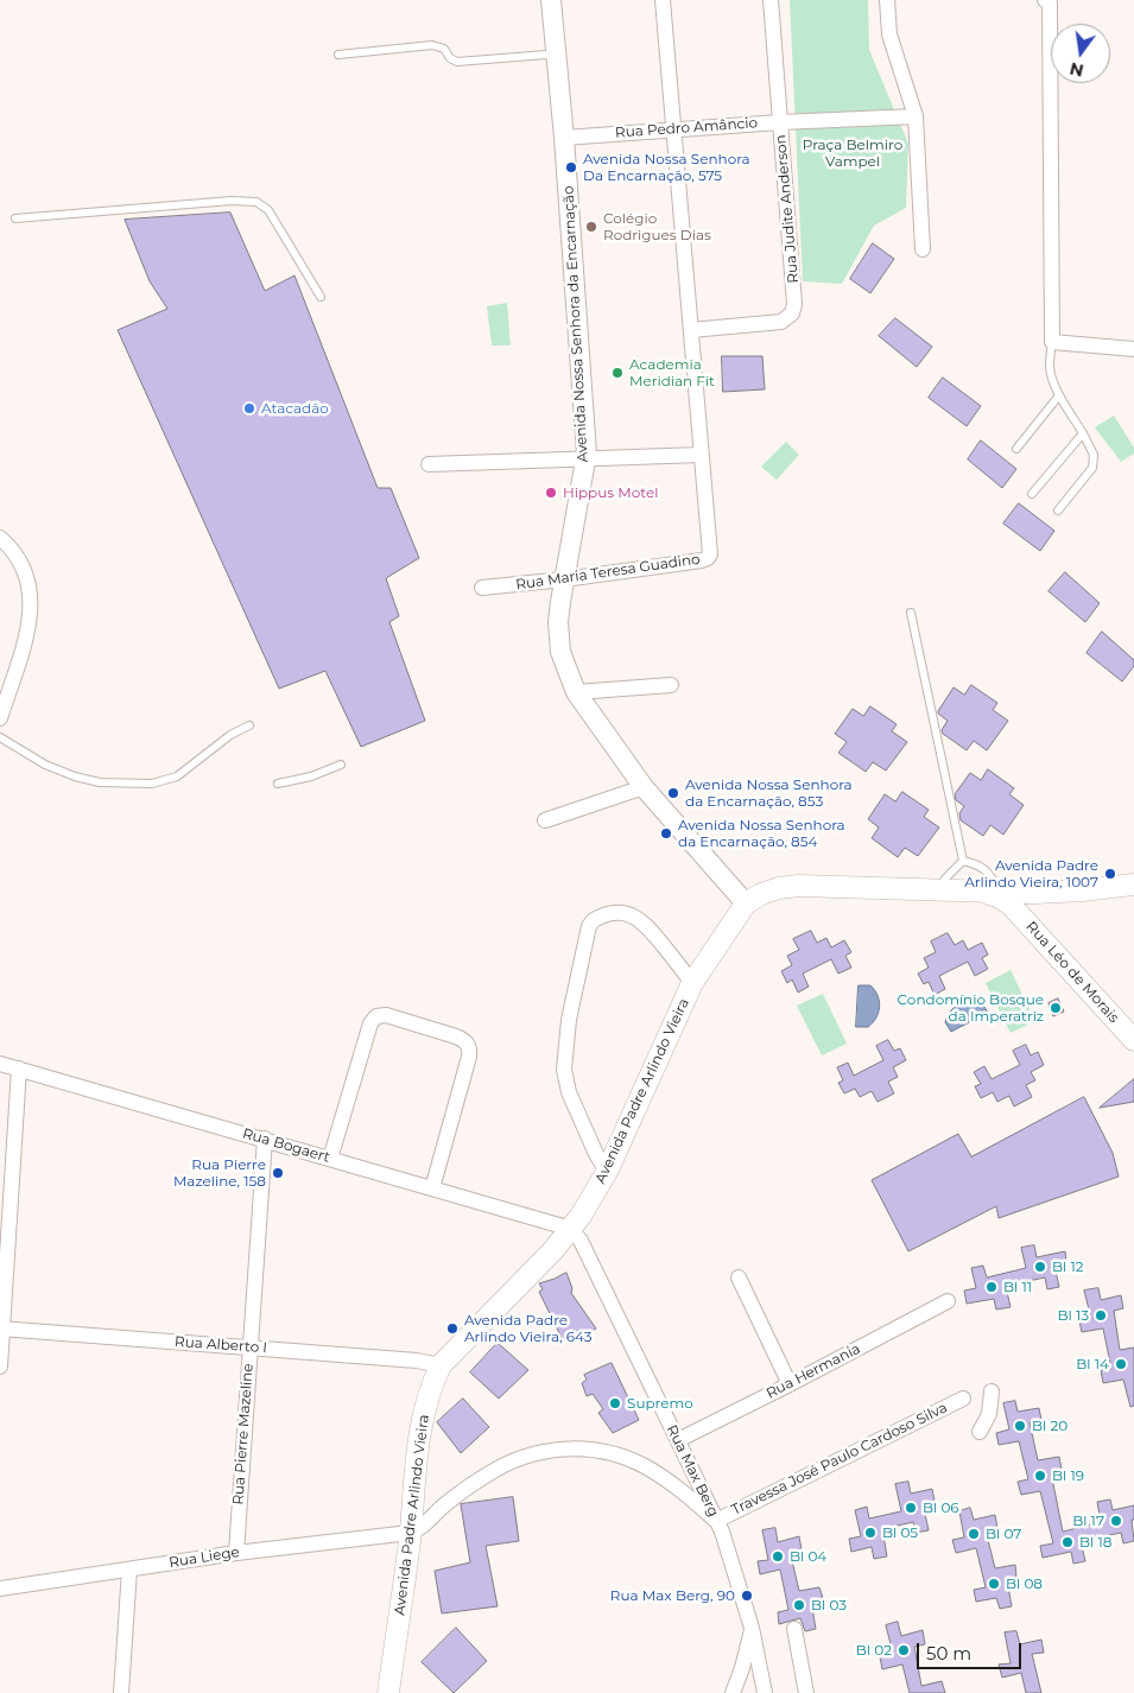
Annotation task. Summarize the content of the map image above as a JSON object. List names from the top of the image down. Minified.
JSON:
{"streets":{"main road":["Rua Léo de Morais","Avenida Padre Arlindo Vieira"],"street":["Rua Pedro Amâncio","Rua Judite Anderson","Avenida Nossa Senhora da Encarnação","Rua Maria Teresa Guadino","Rua Bogaert","Rua Alberto I","Rua Hermania","Rua Pierre Mazeline","Travessa José Paulo Cardoso Silva","Rua Max Berg","Rua Liege"]},"crossings":[["Rua Pedro Amâncio","Rua Judite Anderson"],["Rua Pedro Amâncio","Avenida Nossa Senhora da Encarnação"],["Rua Pedro Amâncio","Rua Maria Teresa Guadino"],["Rua Judite Anderson","Rua Maria Teresa Guadino"],["Avenida Nossa Senhora da Encarnação","Rua Maria Teresa Guadino"],["Avenida Nossa Senhora da Encarnação","Avenida Padre Arlindo Vieira"],["Avenida Padre Arlindo Vieira","Rua Bogaert"],["Avenida Padre Arlindo Vieira","Rua Alberto I"],["Avenida Padre Arlindo Vieira","Rua Max Berg"],["Avenida Padre Arlindo Vieira","Rua Liege"],["Rua Bogaert","Rua Pierre Mazeline"],["Rua Bogaert","Rua Max Berg"],["Rua Alberto I","Rua Pierre Mazeline"],["Rua Hermania","Rua Max Berg"],["Rua Pierre Mazeline","Rua Liege"],["Travessa José Paulo Cardoso Silva","Rua Max Berg"]],"parks":["Praça Belmiro Vampel"],"places":["Avenida Nossa Senhora Da Encarnação, 575","Colégio Rodrigues Dias","Academia Meridian Fit","Atacadão","Hippus Motel","Avenida Nossa Senhora da Encarnação, 853","Avenida Nossa Senhora da Encarnação, 854","Avenida Padre Arlindo Vieira, 1007","Condomínio Bosque da Imperatriz","Rua Pierre Mazeline, 158","Bl 12","Bl 11","Bl 13","Avenida Padre Arlindo Vieira, 643","Bl 14","Supremo","Bl 20","Bl 19","Bl 06","Bl 17","Bl 05","Bl 07","Bl 18","Bl 04","Bl 08","Rua Max Berg, 90","Bl 03","Bl 02"],"scale_bar":"50 m","north":"bottom"}
